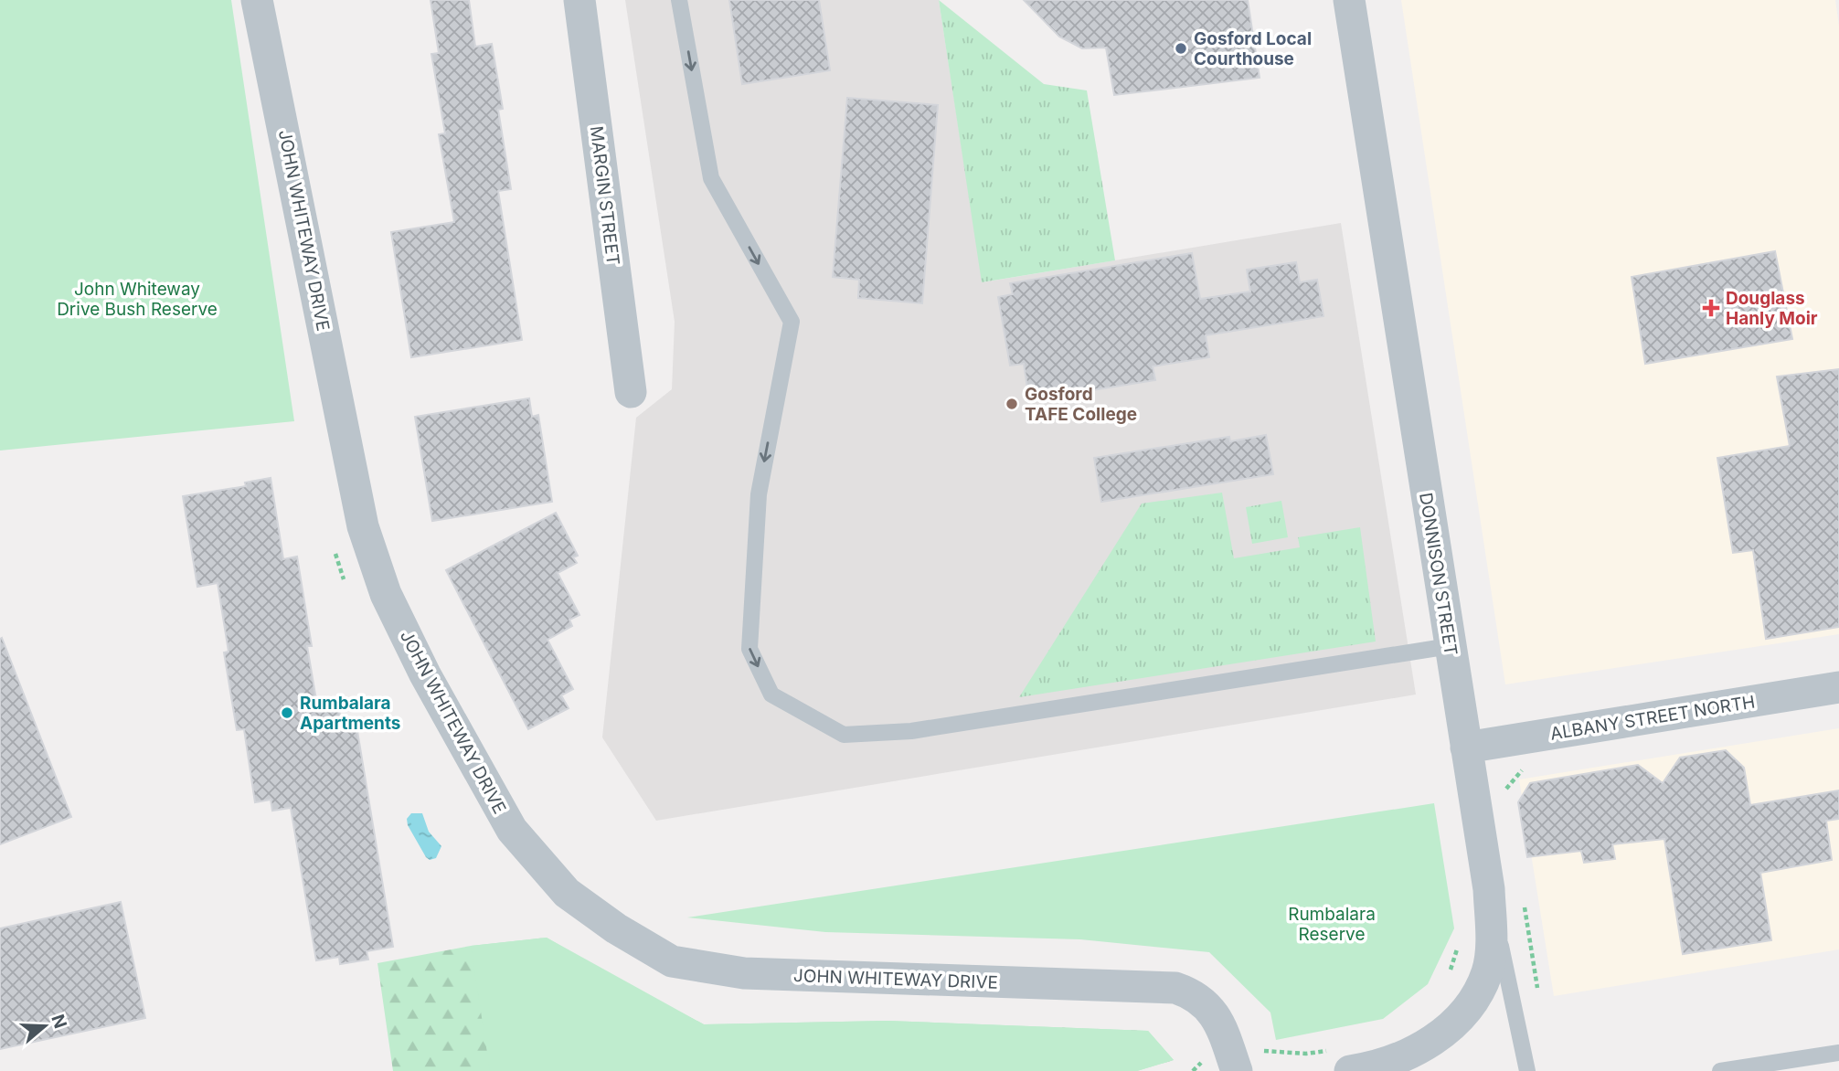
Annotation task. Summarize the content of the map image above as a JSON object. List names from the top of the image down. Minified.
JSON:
{"streets":{"street":["MARGIN STREET","JOHN WHITEWAY DRIVE","DONNISON STREET","ALBANY STREET NORTH"]},"crossings":[["DONNISON STREET","ALBANY STREET NORTH"]],"parks":["John Whiteway Drive Bush Reserve","Rumbalara Reserve"],"places":{"other":["Gosford Local Courthouse","Gosford TAFE College","Rumbalara Apartments"],"health":["Douglass Hanly Moir"]},"north":"right"}
